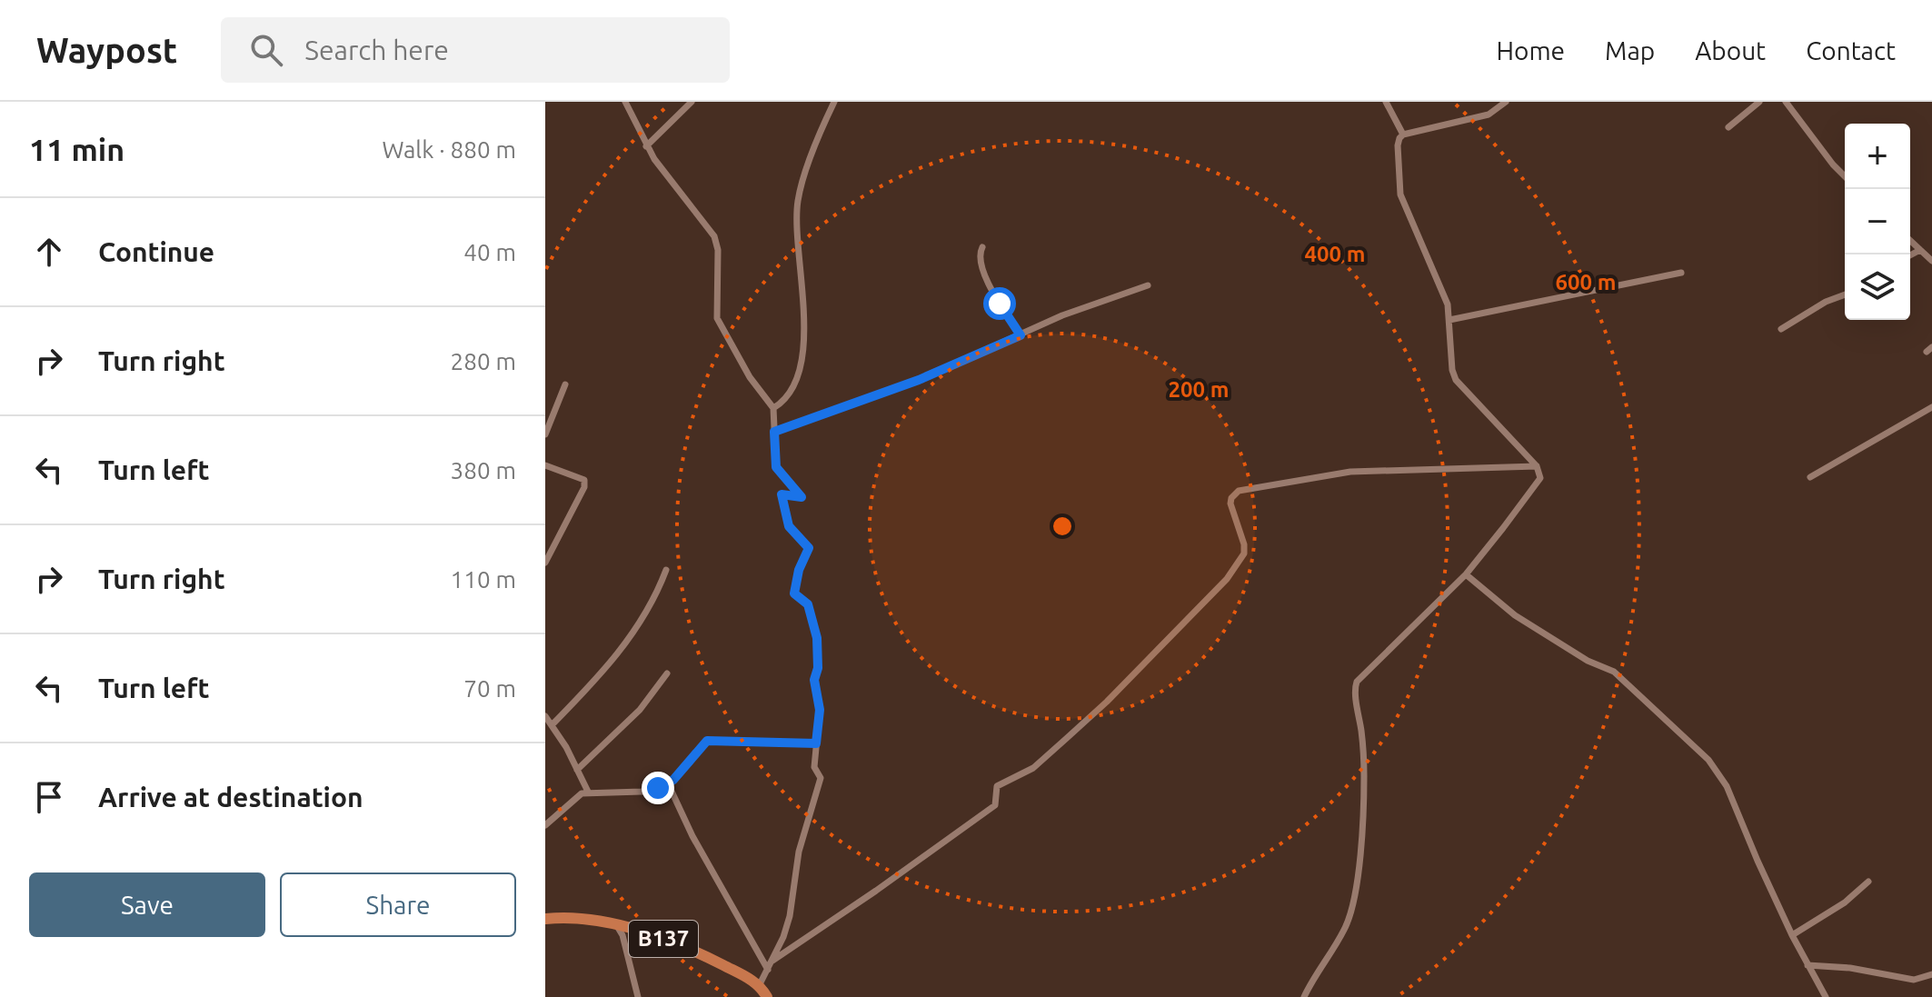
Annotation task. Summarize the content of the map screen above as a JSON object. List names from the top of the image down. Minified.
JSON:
{"streets":{"main road":["B137"]},"page":{"header":"Waypost","search":"Search here","nav":["Home","Map","About","Contact"],"heading":["11 min","Walk · 880 m"],"map_buttons":["+","−"],"list":[["Continue","40 m"],["Turn right","280 m"],["Turn left","380 m"],["Turn right","110 m"],["Turn left","70 m"],"Arrive at destination"],"buttons":["Save","Share"]},"rings":["400 m","600 m","200 m"]}
